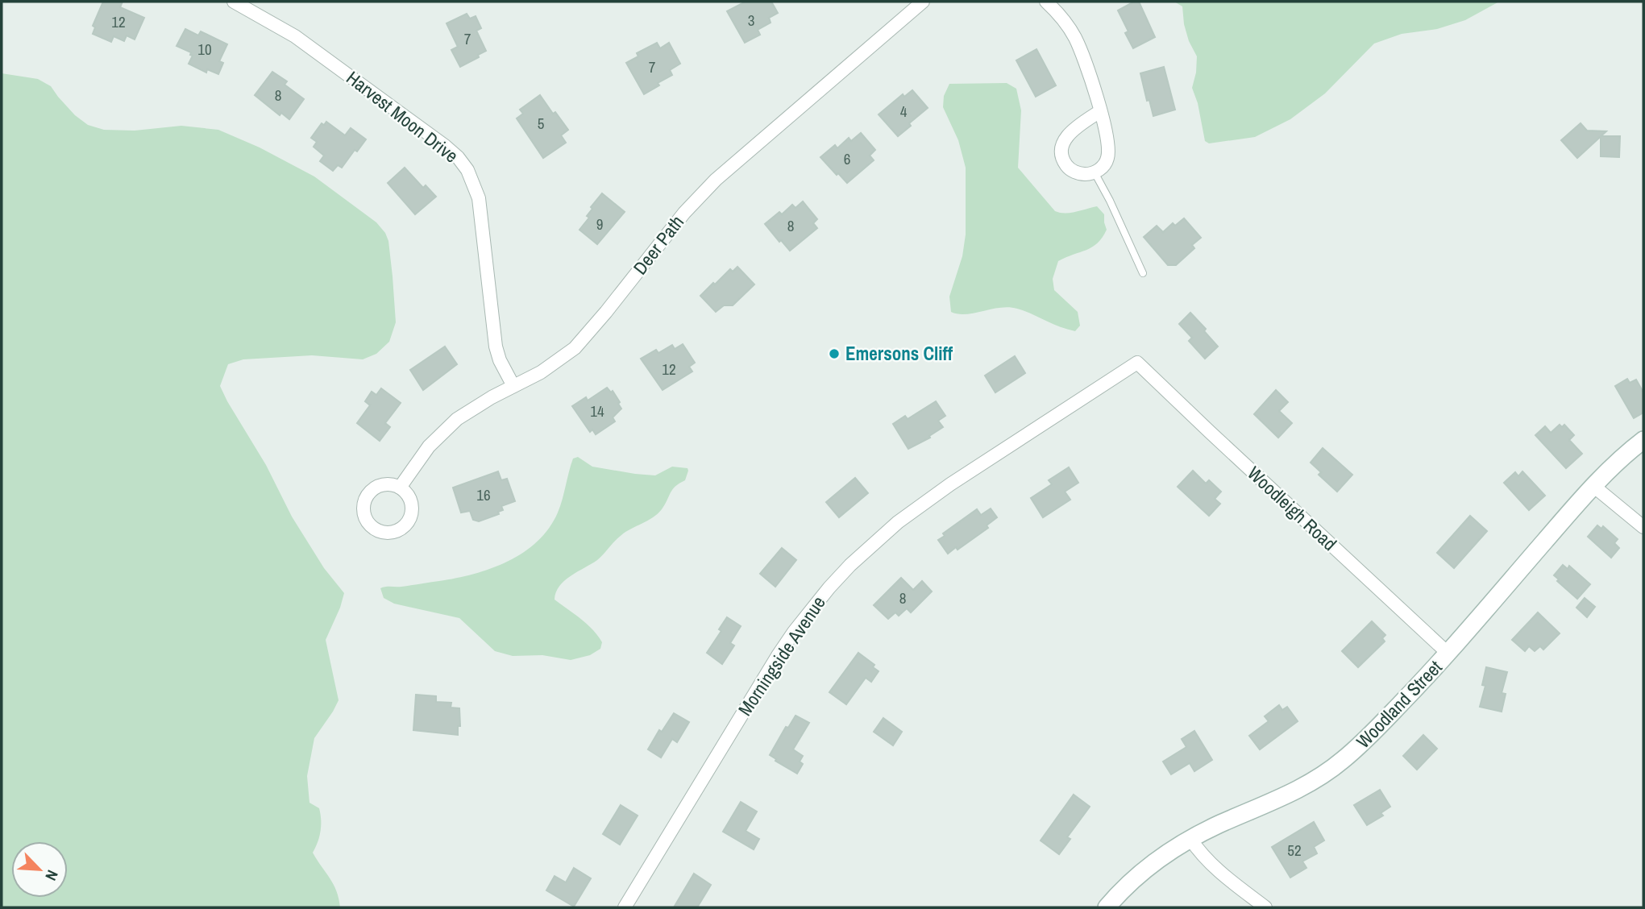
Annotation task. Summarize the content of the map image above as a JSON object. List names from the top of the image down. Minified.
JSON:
{"streets":{"street":["Harvest Moon Drive","Deer Path","Woodleigh Road","Morningside Avenue","Woodland Street"]},"crossings":[["Harvest Moon Drive","Deer Path"],["Woodleigh Road","Morningside Avenue"],["Woodleigh Road","Woodland Street"]],"places":["Emersons Cliff"],"house_numbers":["3","12","7","10","7","8","4","5","6","9","8","12","14","16","8","52"],"north":"bottom right"}
